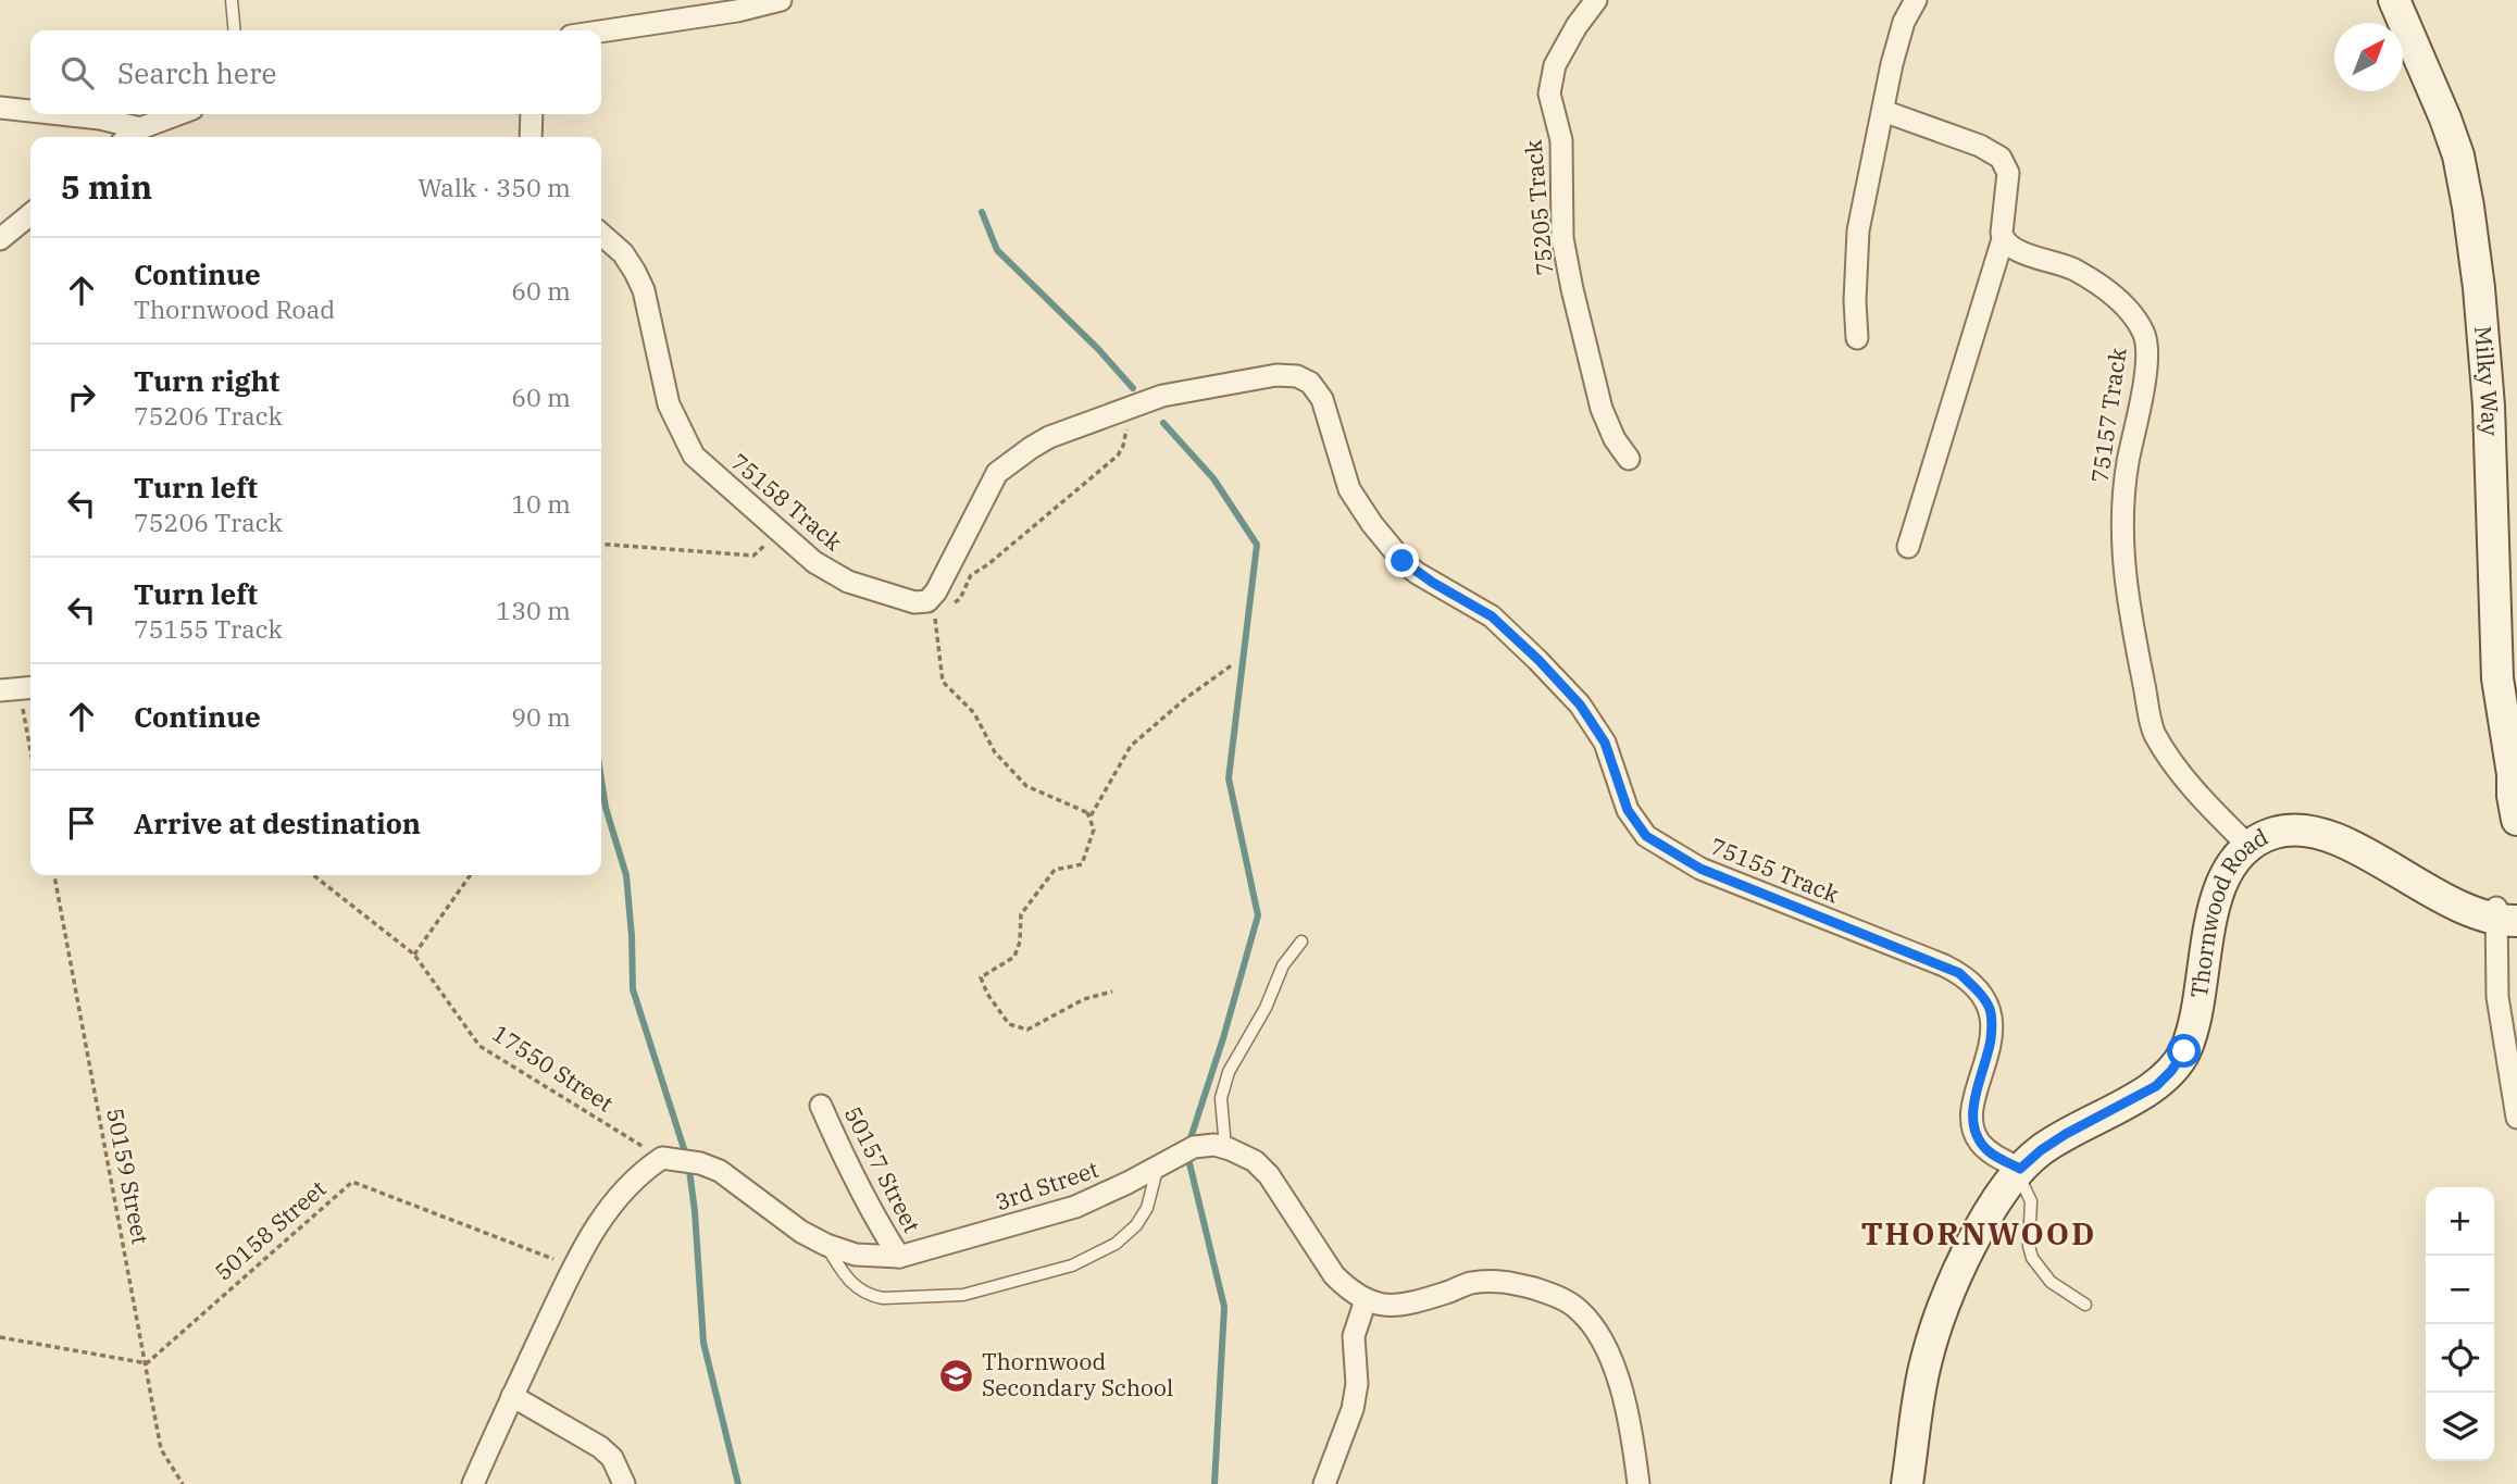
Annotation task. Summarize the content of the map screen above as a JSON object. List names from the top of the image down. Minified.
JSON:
{"streets":{"street":["75205 Track","Milky Way","75157 Track","75158 Track","75155 Track","Thornwood Road","50157 Street","3rd Street"],"path":["17550 Street","50159 Street","50158 Street"]},"crossings":[["75157 Track","Thornwood Road"],["75155 Track","Thornwood Road"],["17550 Street","3rd Street"],["50157 Street","3rd Street"],["50159 Street","50158 Street"]],"districts":["THORNWOOD"],"places":{"school or university":["Thornwood Secondary School"]},"north":"top right","page":{"search":"Search here","heading":["5 min","Walk · 350 m"],"list":[["Continue","Thornwood Road","60 m"],["Turn right","75206 Track","60 m"],["Turn left","75206 Track","10 m"],["Turn left","75155 Track","130 m"],["Continue","90 m"],"Arrive at destination"],"map_buttons":["+","−"]}}
